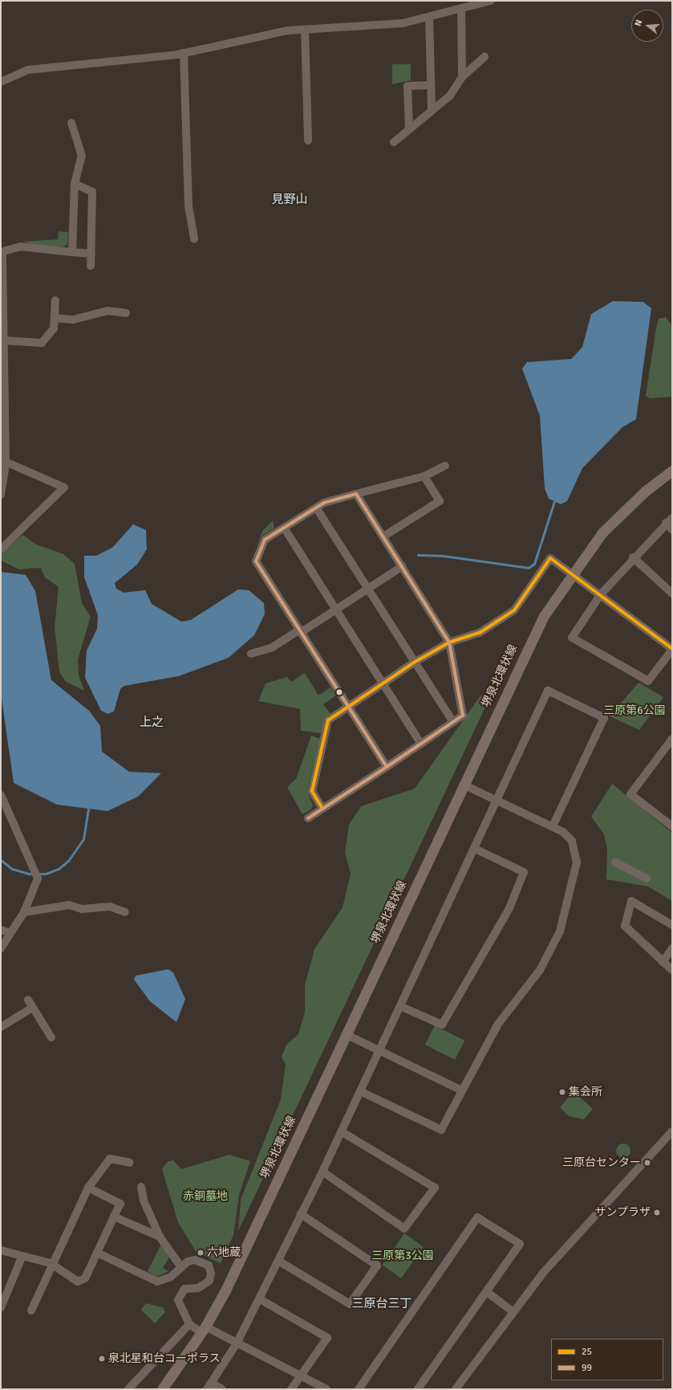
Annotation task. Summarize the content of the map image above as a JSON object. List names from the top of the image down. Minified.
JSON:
{"streets":{"main road":["堺泉北環状線"]},"districts":["見野山","上之","三原台三丁"],"parks":["三原第6公園","赤銅墓地","三原第3公園"],"places":["集会所","三原台センター","サンプラザ","六地蔵","泉北星和台コーポラス"],"lines":["transit line 99","transit line 25"],"legend":["25","99"],"north":"left"}
